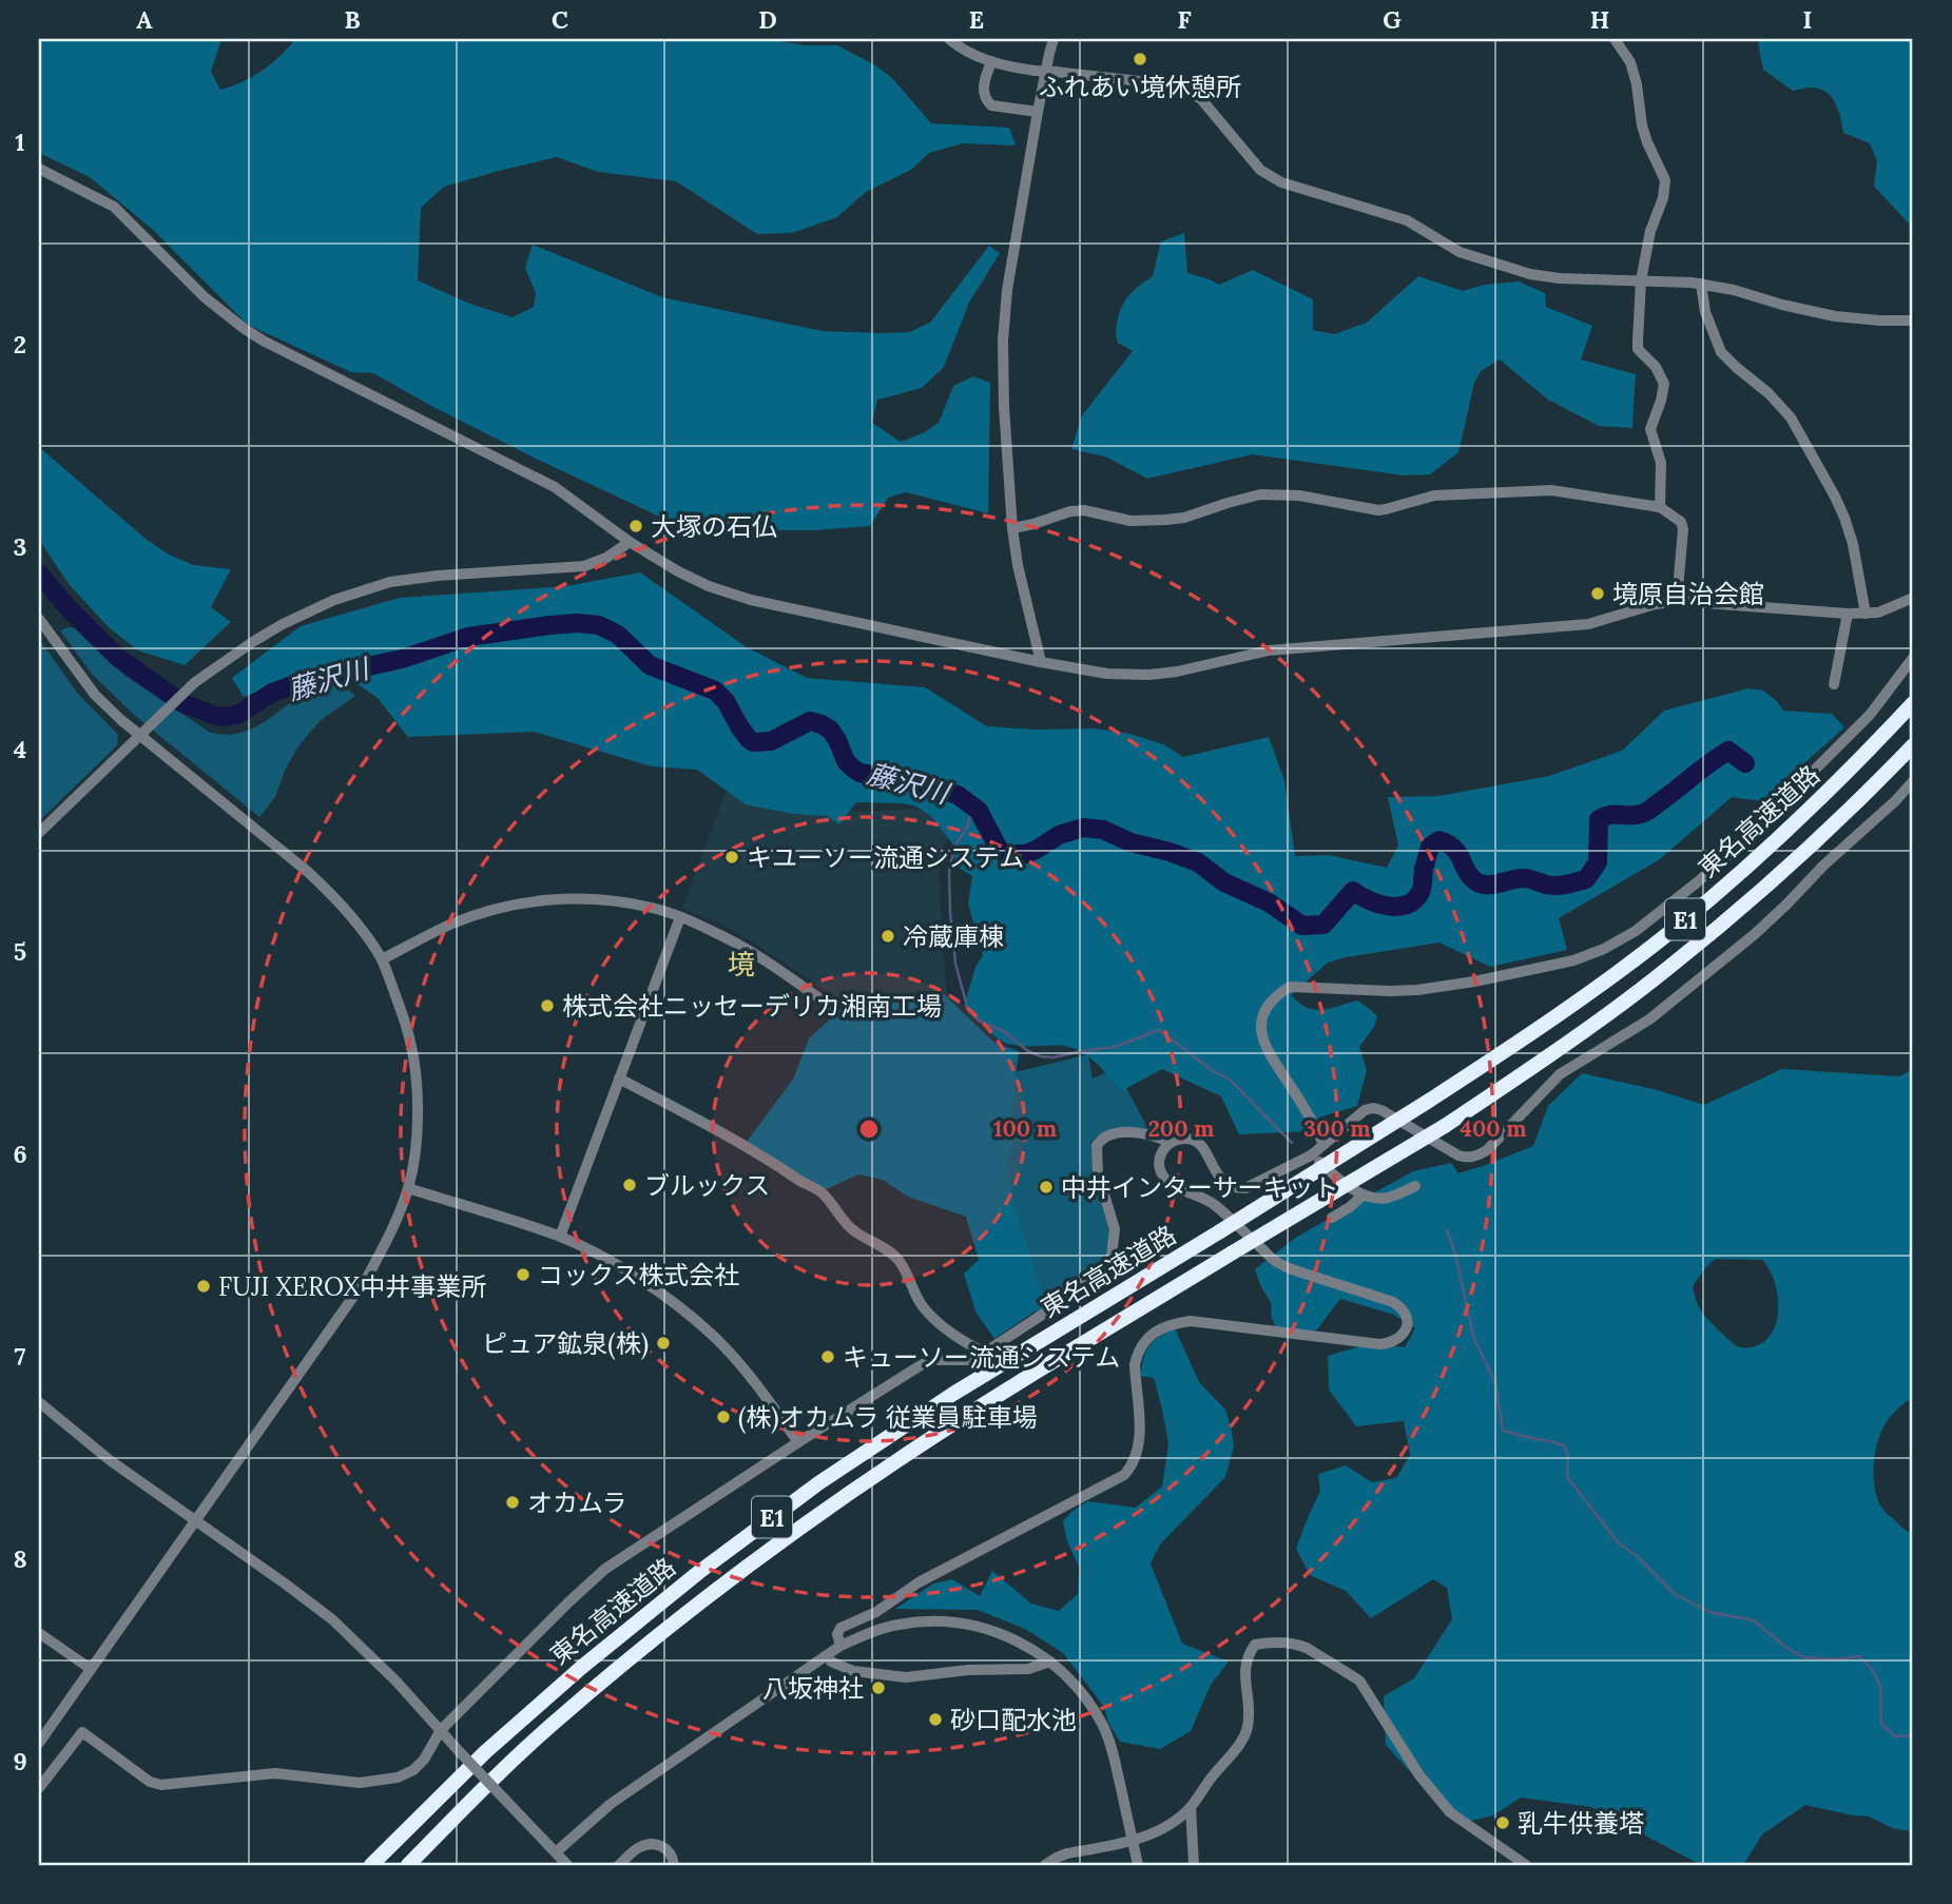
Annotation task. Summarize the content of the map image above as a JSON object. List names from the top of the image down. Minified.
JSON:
{"streets":{"highway":["東名高速道路","E1"]},"districts":["境"],"water":["藤沢川"],"places":["ふれあい境休憩所","大塚の石仏","境原自治会館","キユーソー流通システム","冷蔵庫棟","株式会社ニッセーデリカ湘南工場","ブルックス","中井インターサーキット","コックス株式会社","FUJI XEROX中井事業所","ピュア鉱泉(株)","キューソー流通システム","(株)オカムラ 従業員駐車場","オカムラ","八坂神社","砂口配水池","乳牛供養塔"],"grid":{"columns":["A","B","C","D","E","F","G","H","I"],"rows":["1","2","3","4","5","6","7","8","9"]},"rings":["100 m","200 m","300 m","400 m"]}
